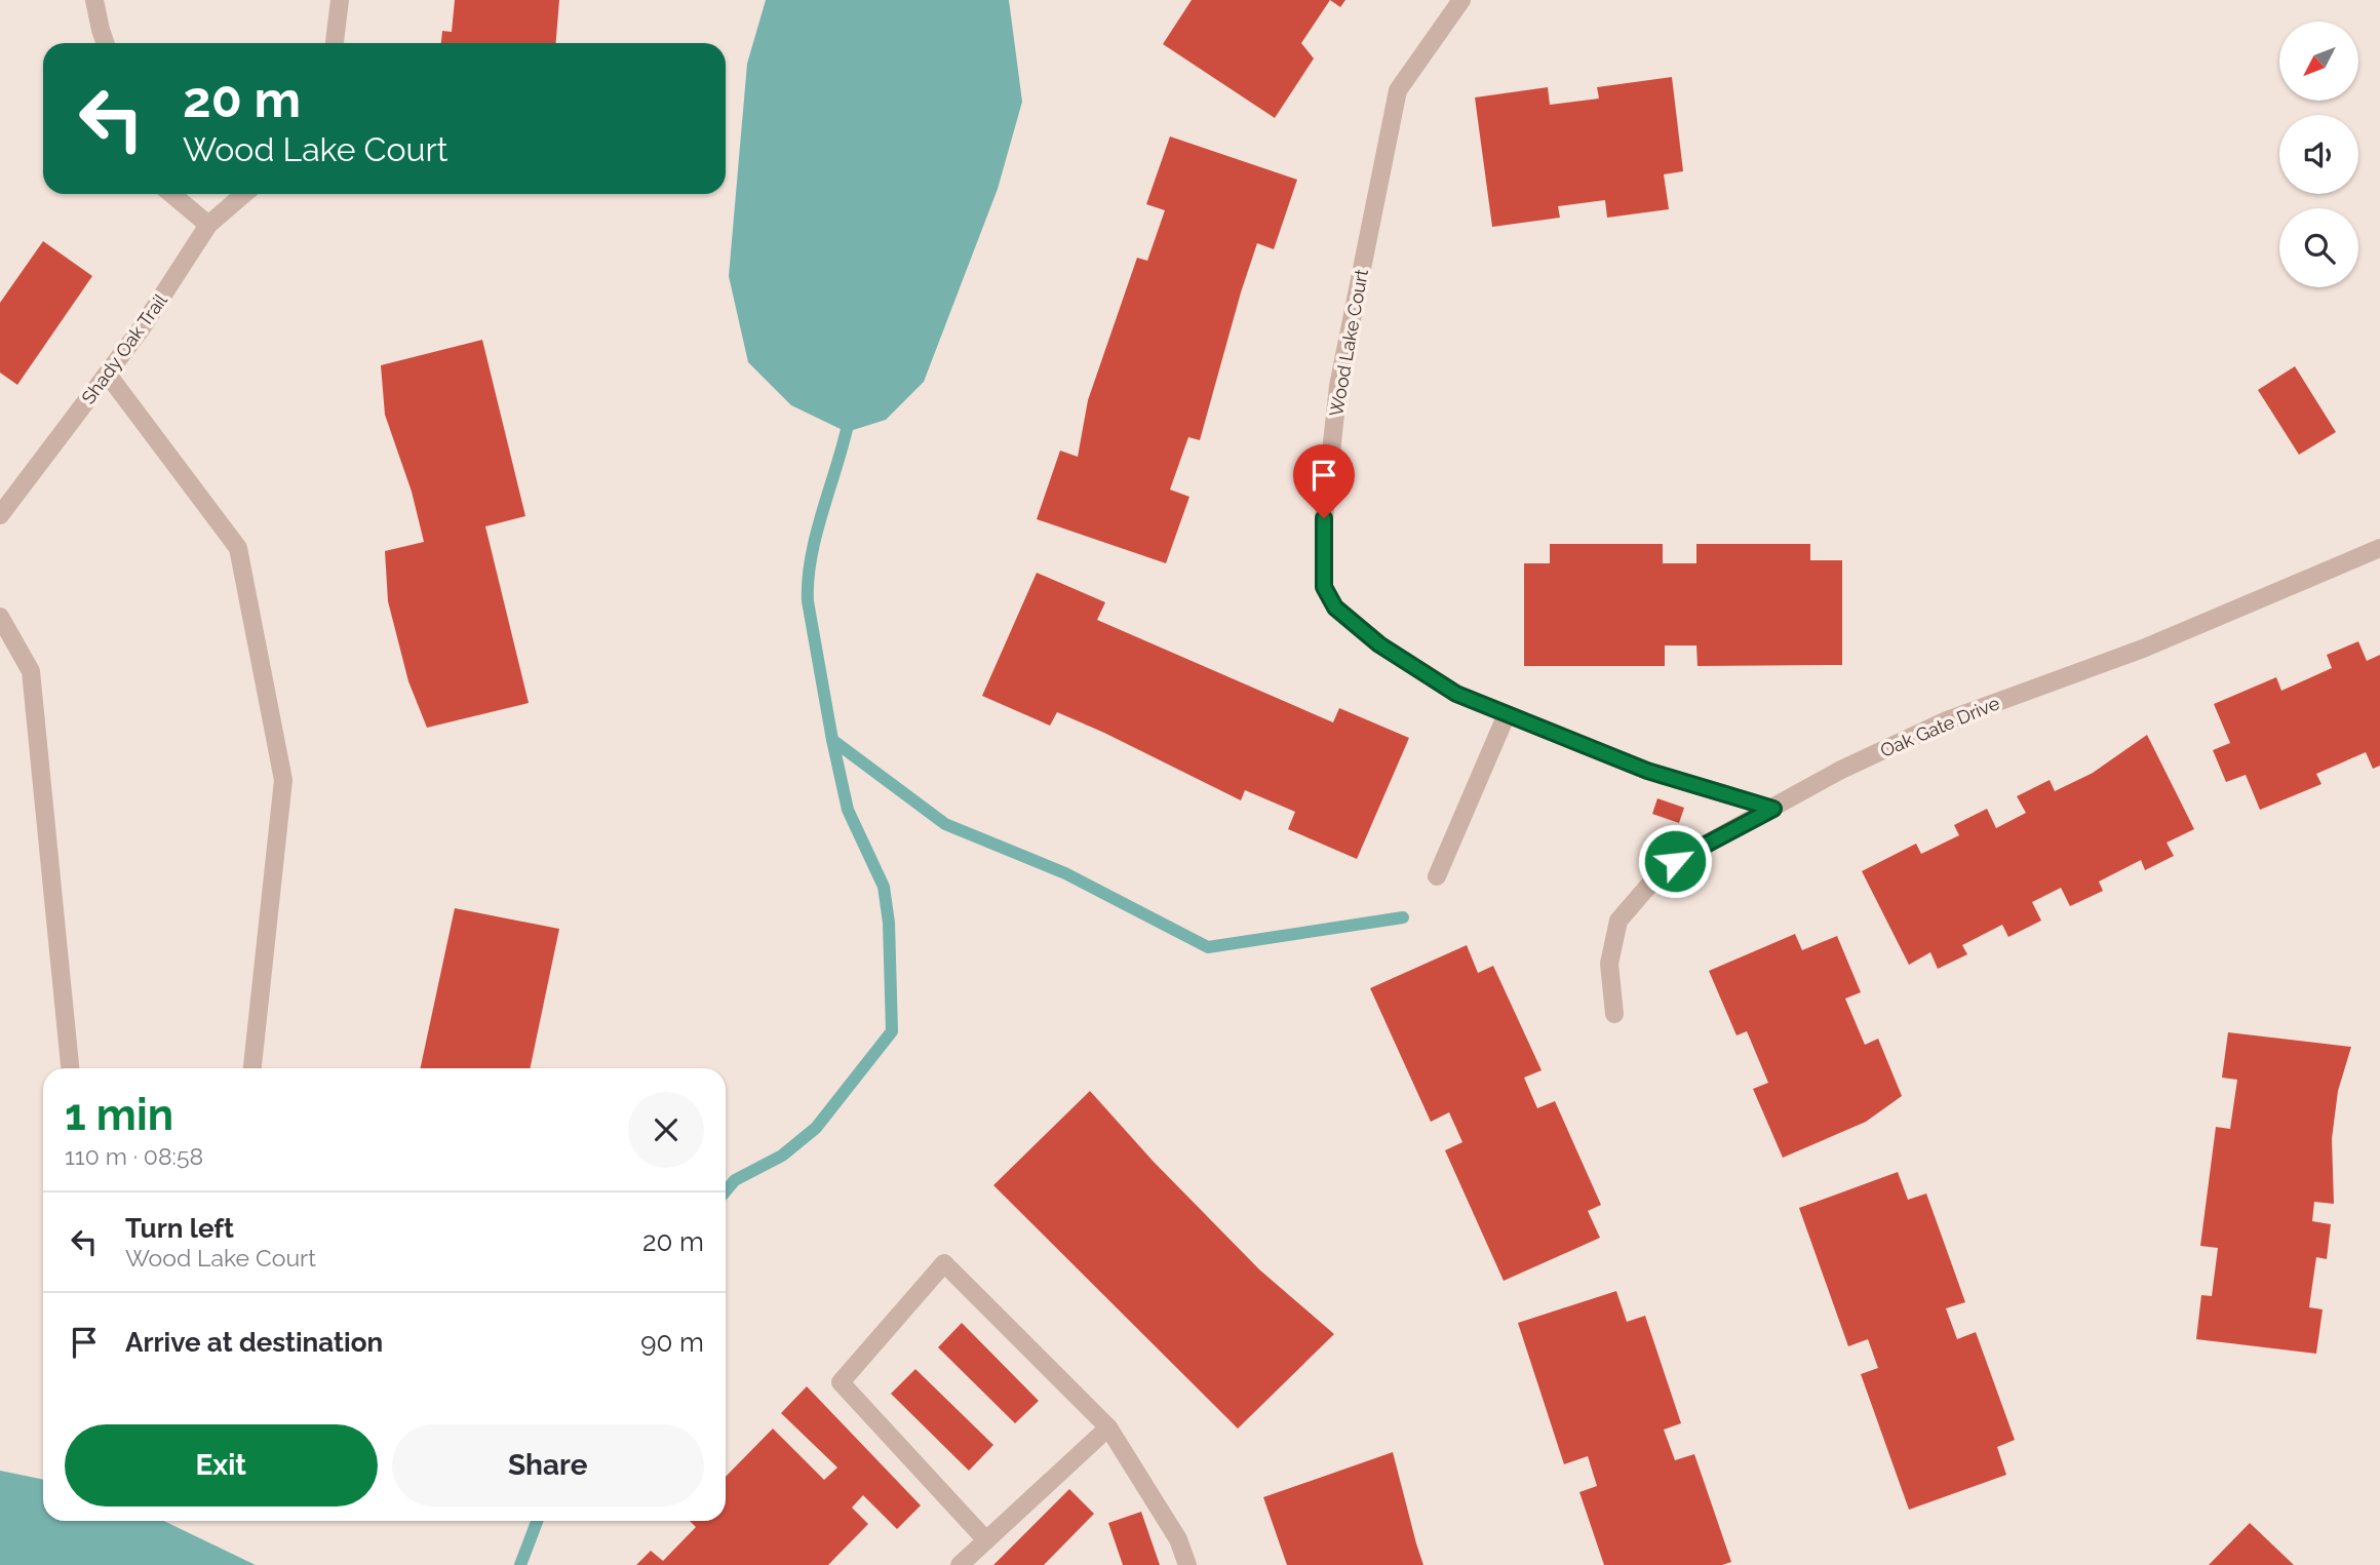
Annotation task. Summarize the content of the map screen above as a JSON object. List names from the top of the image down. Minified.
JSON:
{"streets":{"street":["Wood Lake Court","Shady Oak Trail","Oak Gate Drive"]},"crossings":[["Wood Lake Court","Oak Gate Drive"]],"north":"bottom left","page":{"turn":["20 m","Wood Lake Court"],"heading":["1 min","110 m · 08:58"],"list":[{"name":"Turn left","note":"Wood Lake Court","value":"20 m"},{"name":"Arrive at destination","value":"90 m"}],"buttons":["Exit","Share"]}}
